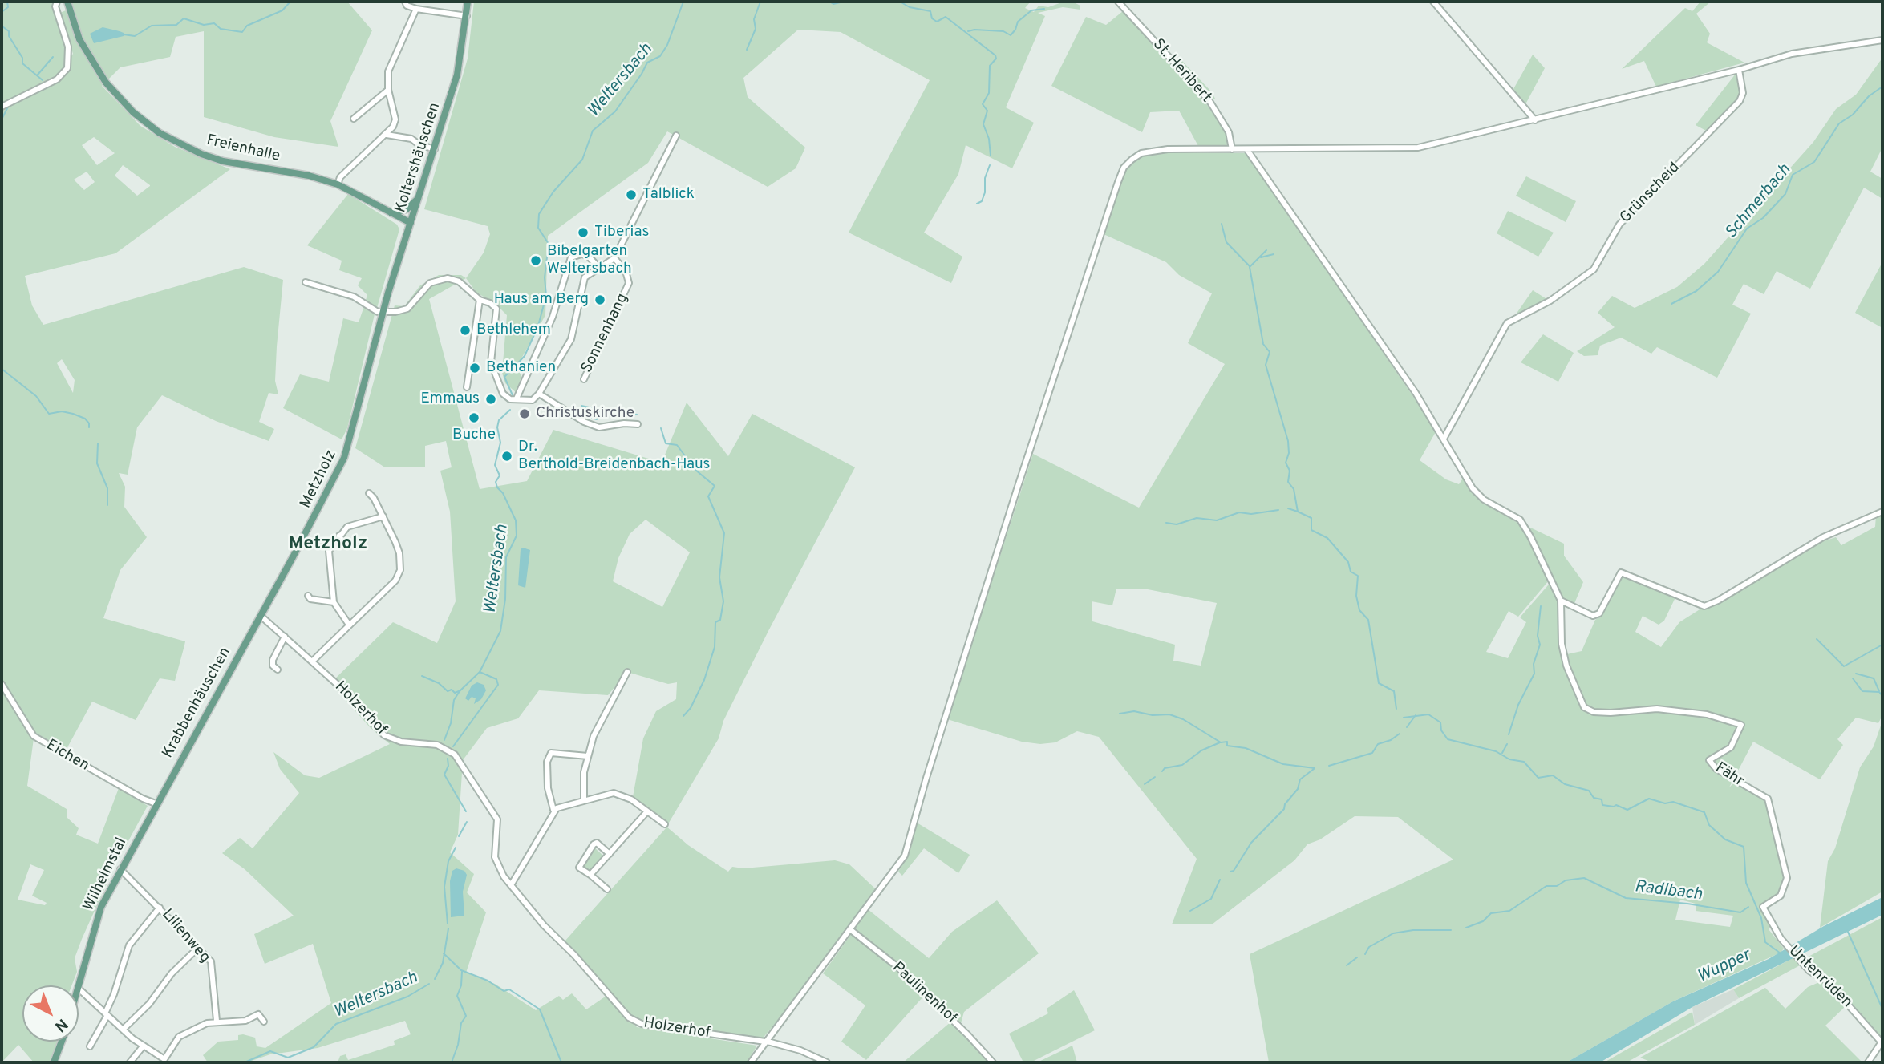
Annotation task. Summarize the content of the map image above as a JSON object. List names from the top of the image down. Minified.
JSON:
{"streets":{"main road":["Freienhalle","Koltershäuschen","Metzholz","Krabbenhäuschen","Wilhelmstal"],"street":["St. Heribert","Grünscheid","Sonnenhang","Holzerhof","Eichen","Fähr","Lilienweg","Untenrüden","Paulinenhof"]},"crossings":[["Freienhalle","Koltershäuschen"],["Koltershäuschen","Metzholz"],["Metzholz","Krabbenhäuschen"],["Metzholz","Holzerhof"],["Krabbenhäuschen","Holzerhof"],["Krabbenhäuschen","Eichen"],["Krabbenhäuschen","Wilhelmstal"],["Eichen","Wilhelmstal"],["Fähr","Untenrüden"],["Wilhelmstal","Lilienweg"]],"districts":["Metzholz"],"water":["Weltersbach","Schmerbach","Radlbach","Wupper"],"places":["Talblick","Tiberias","Bibelgarten Weltersbach","Haus am Berg","Bethlehem","Bethanien","Emmaus","Christuskirche","Buche","Dr. Berthold-Breidenbach-Haus"],"north":"bottom right"}
